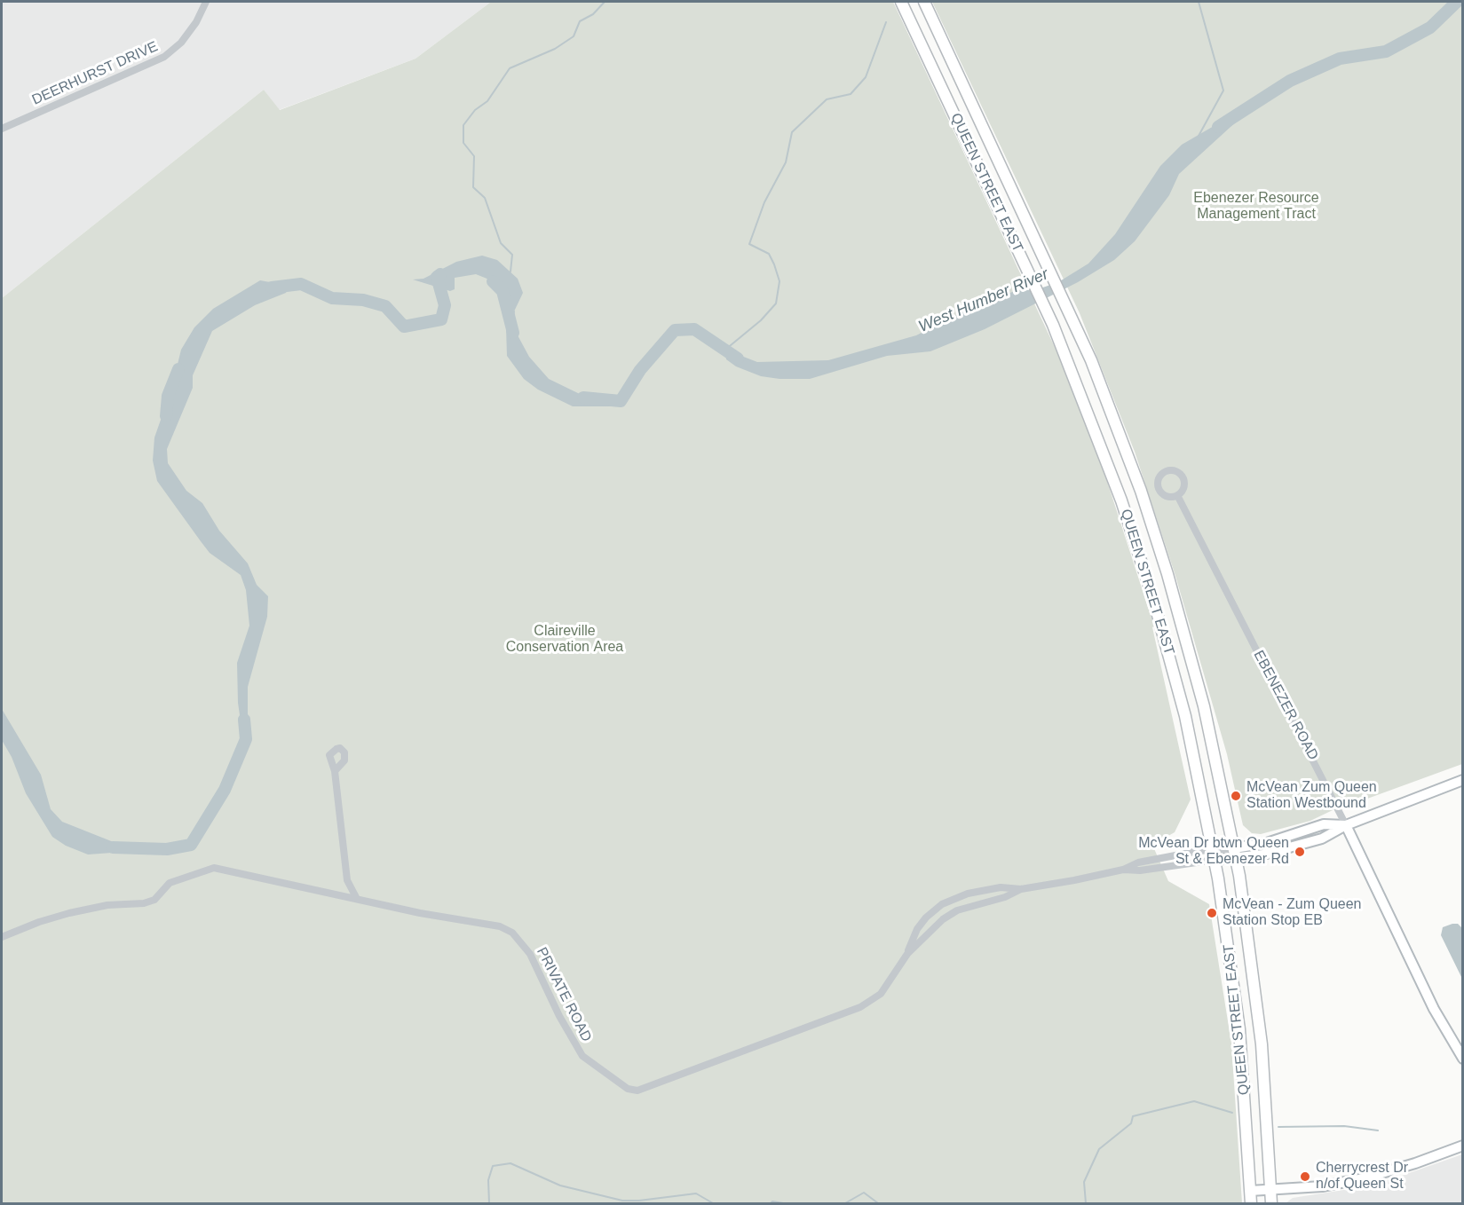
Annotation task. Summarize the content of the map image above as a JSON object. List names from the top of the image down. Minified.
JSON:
{"streets":{"main road":["QUEEN STREET EAST","EBENEZER ROAD"],"street":["DEERHURST DRIVE","PRIVATE ROAD"]},"water":["West Humber River"],"parks":["Ebenezer Resource Management Tract","Claireville Conservation Area"],"places":["McVean Zum Queen Station Westbound","McVean Dr btwn Queen St & Ebenezer Rd","McVean - Zum Queen Station Stop EB","Cherrycrest Dr n/of Queen St"]}
